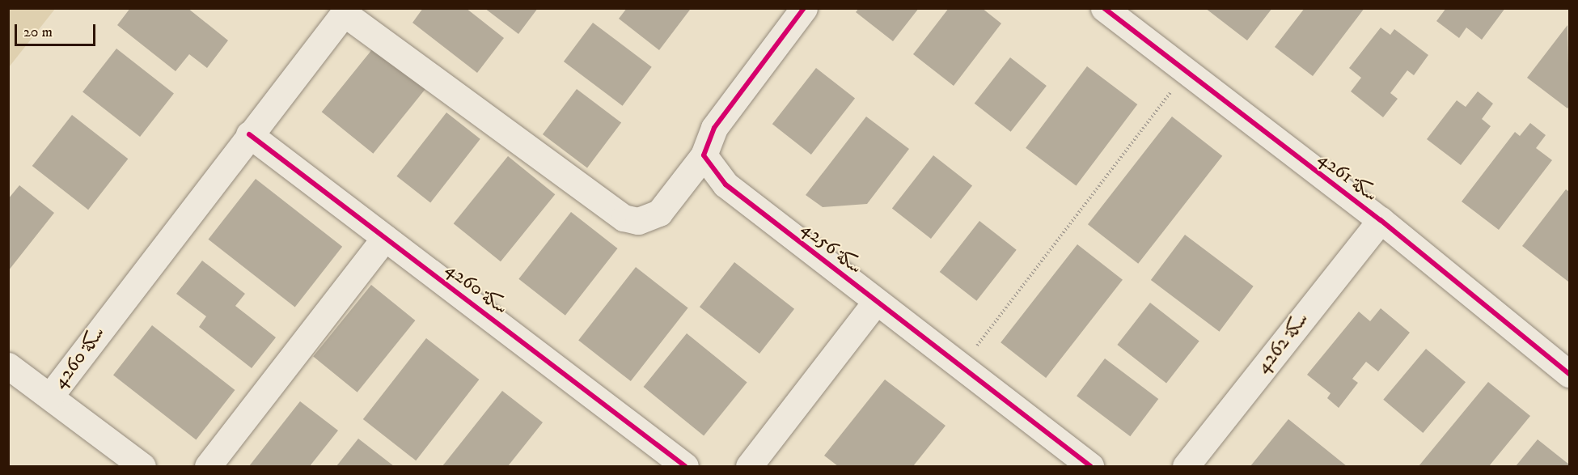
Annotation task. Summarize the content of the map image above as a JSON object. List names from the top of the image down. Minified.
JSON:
{"streets":{"street":["سكة 4261","سكة 4256","سكة 4260","سكة 4262"]},"crossings":[["سكة 4261","سكة 4262"]],"scale_bar":"20 m"}
